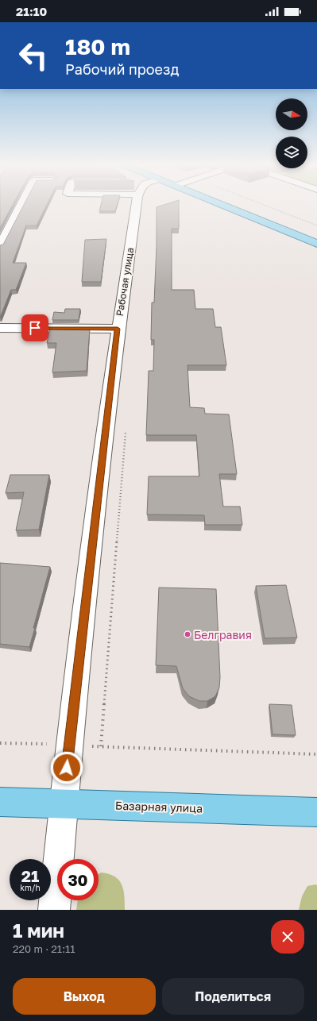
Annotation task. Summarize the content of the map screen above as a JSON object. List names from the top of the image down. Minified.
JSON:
{"streets":{"main road":["Базарная улица"],"street":["Рабочая улица"]},"crossings":[["Рабочая улица","Базарная улица"]],"places":["Белгравия"],"north":"right","page":{"status":"21:10","turn":["180 m","Рабочий проезд"],"speed":"21 km/h","limit":"30","heading":["1 мин","220 m · 21:11"],"buttons":["Выход","Поделиться"]}}
